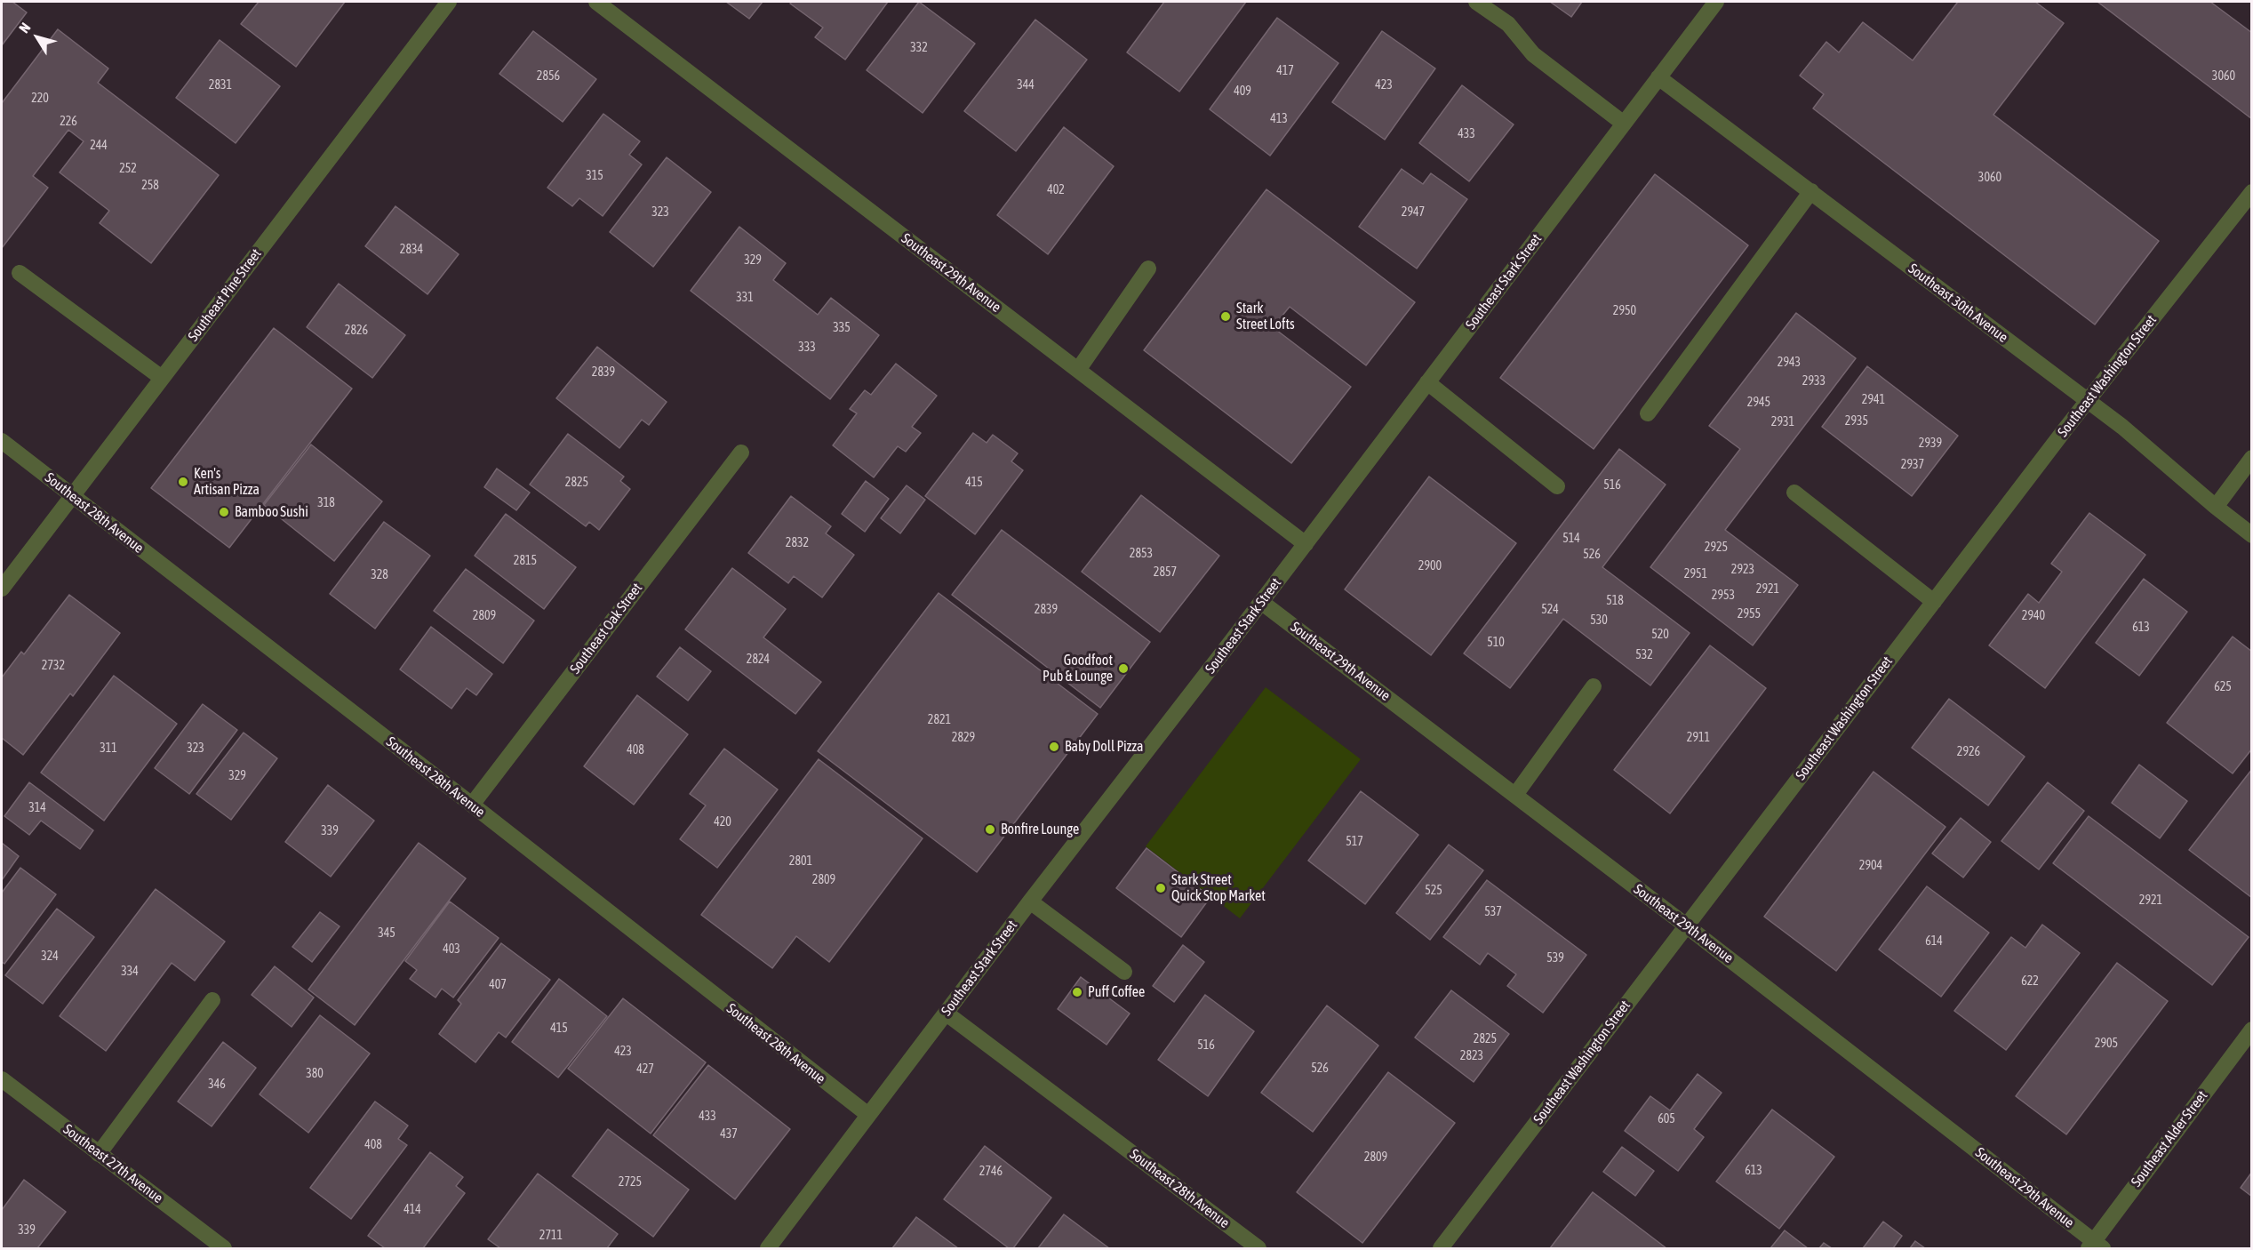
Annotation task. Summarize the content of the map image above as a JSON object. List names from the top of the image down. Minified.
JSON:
{"streets":{"street":["Southeast 29th Avenue","Southeast Stark Street","Southeast Pine Street","Southeast 30th Avenue","Southeast Washington Street","Southeast 28th Avenue","Southeast Oak Street","Southeast Alder Street","Southeast 27th Avenue"]},"crossings":[["Southeast 29th Avenue","Southeast Stark Street"],["Southeast 29th Avenue","Southeast Washington Street"],["Southeast 29th Avenue","Southeast Alder Street"],["Southeast Stark Street","Southeast 30th Avenue"],["Southeast Stark Street","Southeast 28th Avenue"],["Southeast Pine Street","Southeast 28th Avenue"],["Southeast 30th Avenue","Southeast Washington Street"],["Southeast 28th Avenue","Southeast Oak Street"]],"places":["Stark Street Lofts","Ken's Artisan Pizza","Bamboo Sushi","Goodfoot Pub & Lounge","Baby Doll Pizza","Bonfire Lounge","Stark Street Quick Stop Market","Puff Coffee"],"house_numbers":["332","417","2856","3060","2831","344","423","409","220","413","226","433","244","252","315","3060","258","402","323","2947","2834","329","331","2950","335","2826","333","2943","2839","2933","2941","2945","2935","2931","2939","2937","2825","415","516","318","514","2832","2925","2853","526","2815","2900","2923","2857","2951","328","2921","2953","518","2839","524","2955","2809","2940","530","613","520","510","532","2824","2732","625","2821","2829","2911","311","323","408","2926","329","314","420","339","517","2801","2904","2809","525","2921","537","345","614","403","324","539","334","622","407","415","2825","2905","516","423","2823","526","427","380","346","433","605","437","408","2809","613","2746","2725","414","339","2711"],"north":"top left"}
